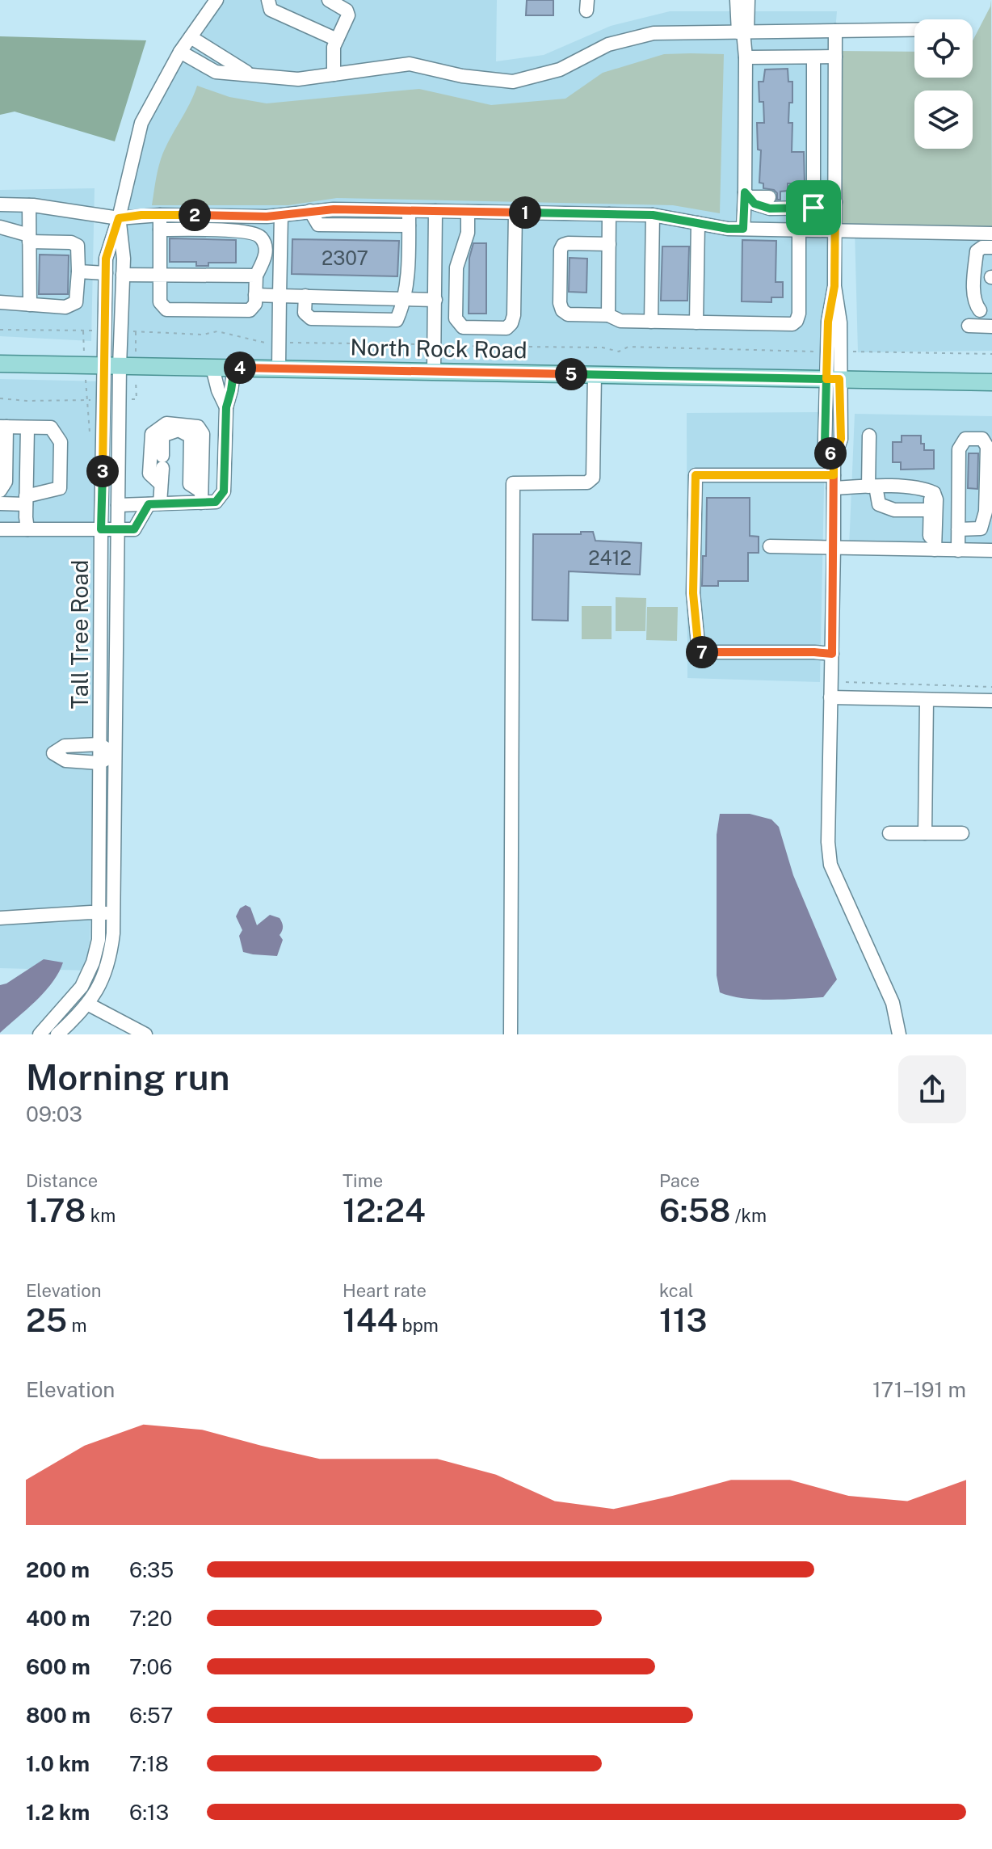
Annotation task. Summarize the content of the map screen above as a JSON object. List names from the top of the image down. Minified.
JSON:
{"streets":{"main road":["North Rock Road"],"street":["Tall Tree Road"]},"crossings":[["North Rock Road","Tall Tree Road"]],"house_numbers":["2307","2412"],"page":{"pins":["1","2","4","5","6","3","7"],"heading":["Morning run","09:03"],"stats":[["Distance","1.78 km"],["Time","12:24"],["Pace","6:58 /km"],["Elevation","25 m"],["Heart rate","144 bpm"],["kcal","113"]],"chart":["Elevation","171–191 m"],"list":[{"name":"200 m","note":"6:35"},{"name":"400 m","note":"7:20"},{"name":"600 m","note":"7:06"},{"name":"800 m","note":"6:57"},{"name":"1.0 km","note":"7:18"},{"name":"1.2 km","note":"6:13"}]}}
